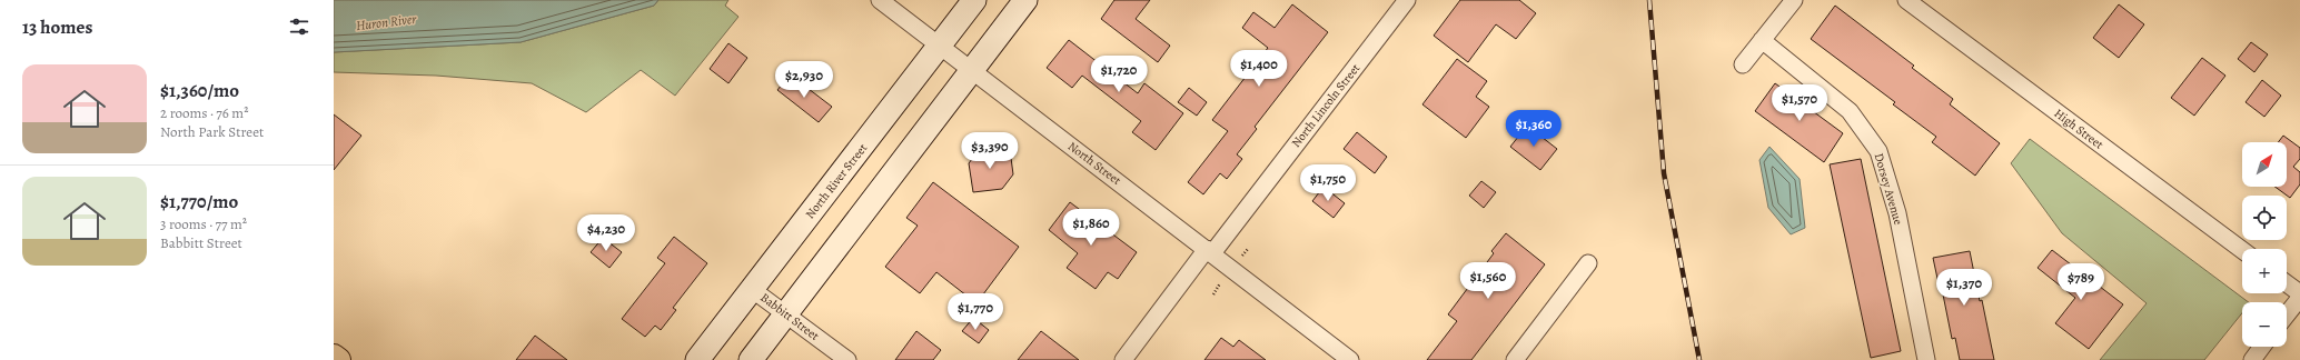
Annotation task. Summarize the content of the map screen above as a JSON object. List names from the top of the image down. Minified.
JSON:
{"streets":{"street":["North Lincoln Street","High Street","North Street","North River Street","Dorsey Avenue","Babbitt Street"]},"crossings":[["North Lincoln Street","North Street"],["North Street","North River Street"],["North River Street","Babbitt Street"]],"water":["Huron River"],"north":"top right","page":{"heading":"13 homes","price":["$1,400","$1,720","$2,930","$1,570","$1,360","$3,390","$1,750","$1,860","$4,230","$1,560","$789","$1,370","$1,770"],"list":[{"name":"$1,360/mo","note":"2 rooms · 76 m² · North Park Street"},{"name":"$1,770/mo","note":"3 rooms · 77 m² · Babbitt Street"}],"map_buttons":["+","−"]}}
